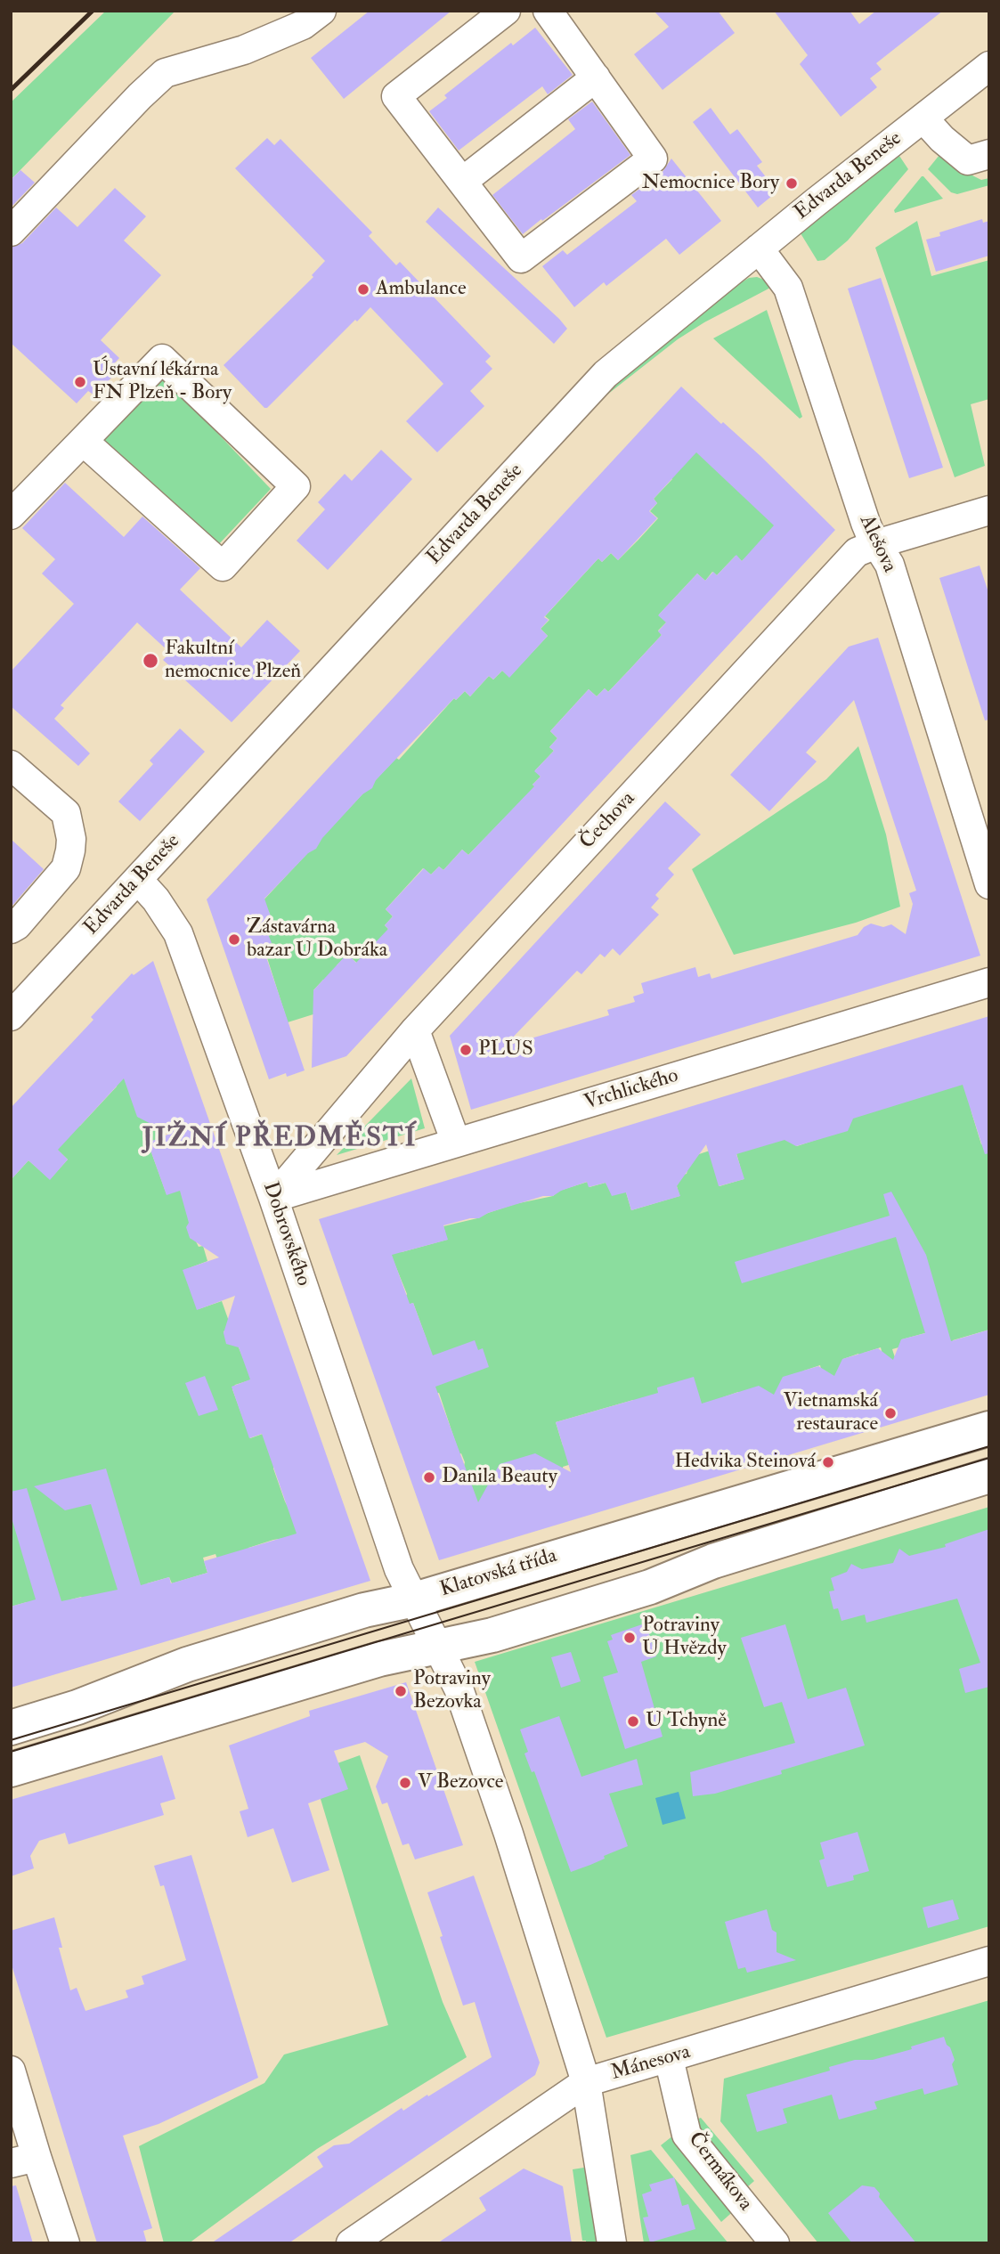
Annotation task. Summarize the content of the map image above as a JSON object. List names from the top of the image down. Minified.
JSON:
{"streets":{"main road":["Klatovská třída"],"street":["Edvarda Beneše","Alešova","Čechova","Vrchlického","Dobrovského","Mánesova","Čermákova"]},"crossings":[["Edvarda Beneše","Alešova"],["Edvarda Beneše","Dobrovského"],["Alešova","Čechova"],["Čechova","Vrchlického"],["Čechova","Dobrovského"],["Vrchlického","Dobrovského"],["Dobrovského","Klatovská třída"],["Mánesova","Čermákova"]],"districts":["JIŽNÍ PŘEDMĚSTÍ"],"places":["Nemocnice Bory","Ambulance","Ústavní lékárna FN Plzeň - Bory","Fakultní nemocnice Plzeň","Zástavárna bazar U Dobráka","PLUS","Vietnamská restaurace","Hedvika Steinová","Danila Beauty","Potraviny U Hvězdy","Potraviny Bezovka","U Tchyně","V Bezovce"]}
